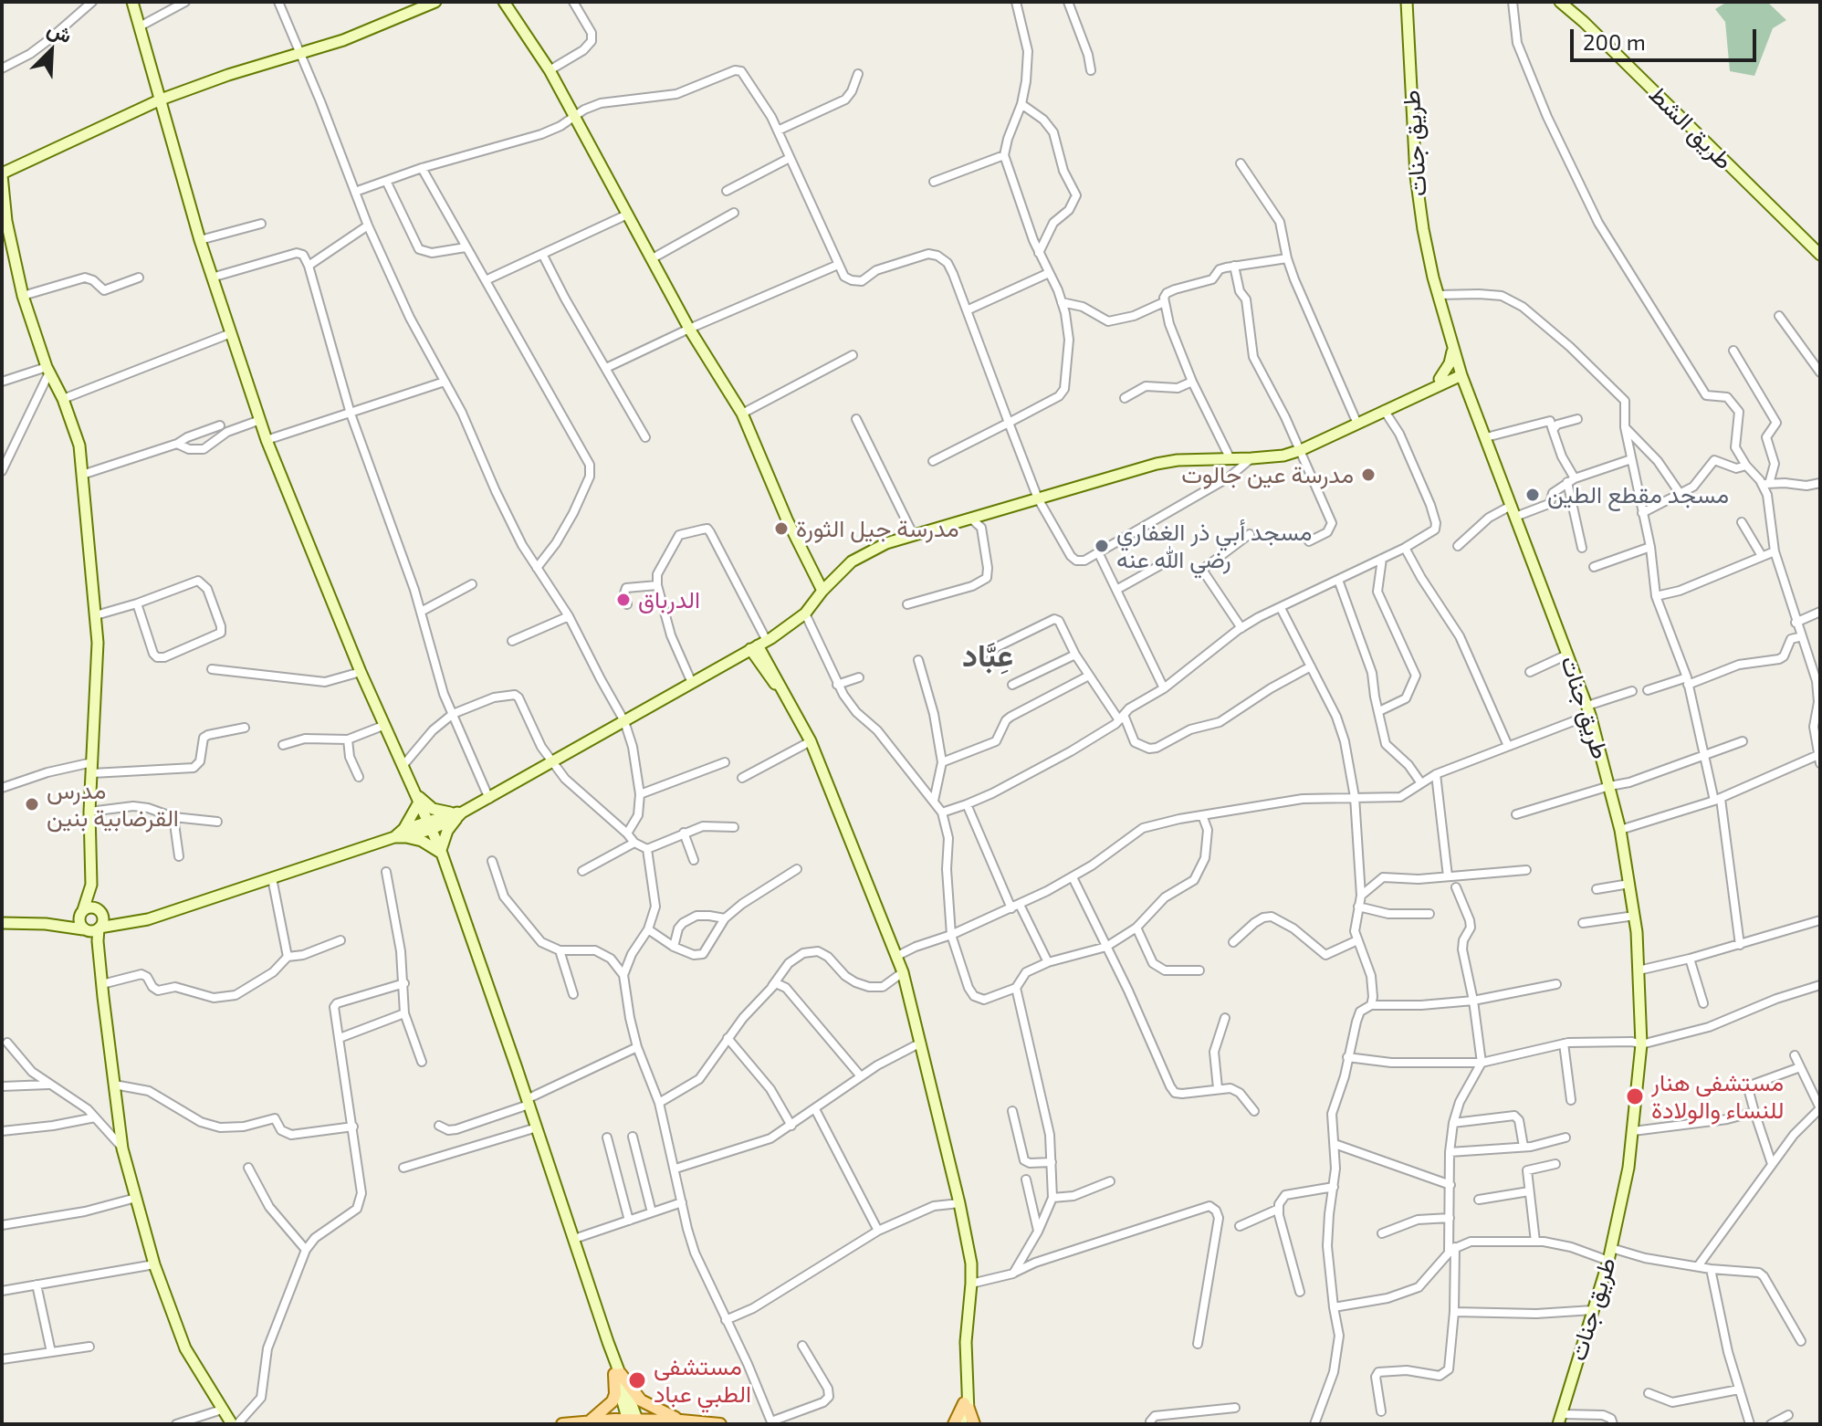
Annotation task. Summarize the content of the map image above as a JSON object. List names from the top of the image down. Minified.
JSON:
{"streets":{"street":["طريق الشط","طريق جنات"]},"districts":["عِبَّاد"],"places":["مدرسة عين جالوت","مسجد مقطع الطين","مدرسة جيل الثورة","مسجد أبي ذر الغفاري رضي الله عنه","الدرباق","مدرس القرضابية بنين","مستشفى هنار للنساء والولادة","مستشفى الطبي عباد"],"scale_bar":"200 m","north":"top right"}
